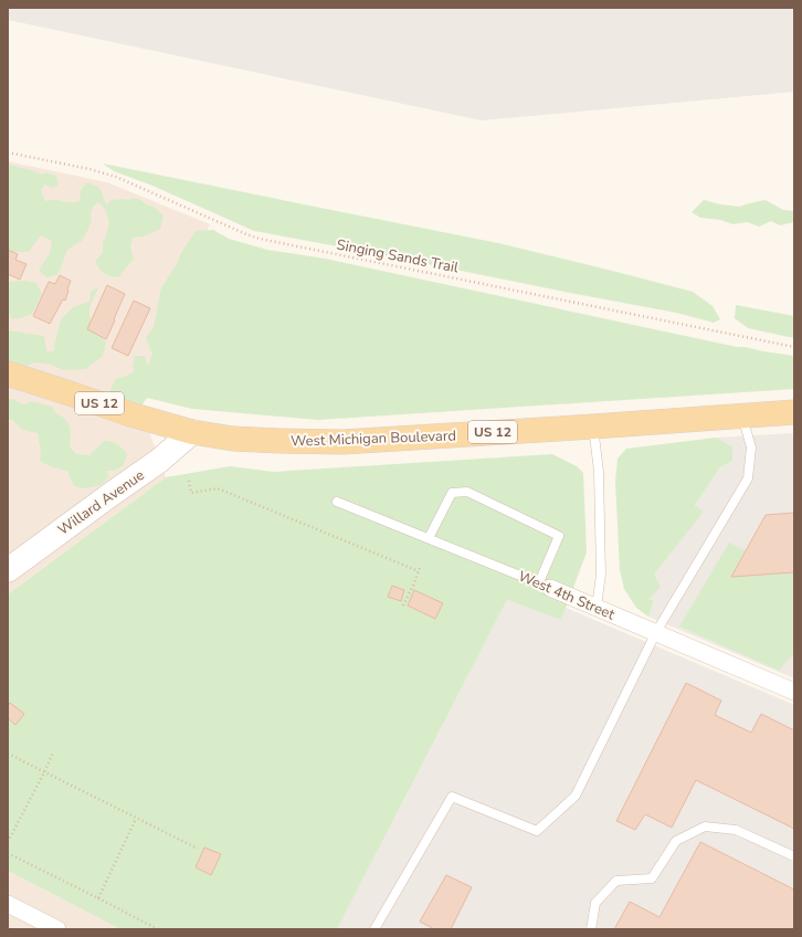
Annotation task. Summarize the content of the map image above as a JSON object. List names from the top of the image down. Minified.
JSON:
{"streets":{"main road":["US 12","West Michigan Boulevard"],"street":["Willard Avenue","West 4th Street"],"path":["Singing Sands Trail"]},"crossings":[["US 12","West Michigan Boulevard"],["US 12","Willard Avenue"],["West Michigan Boulevard","Willard Avenue"]]}
